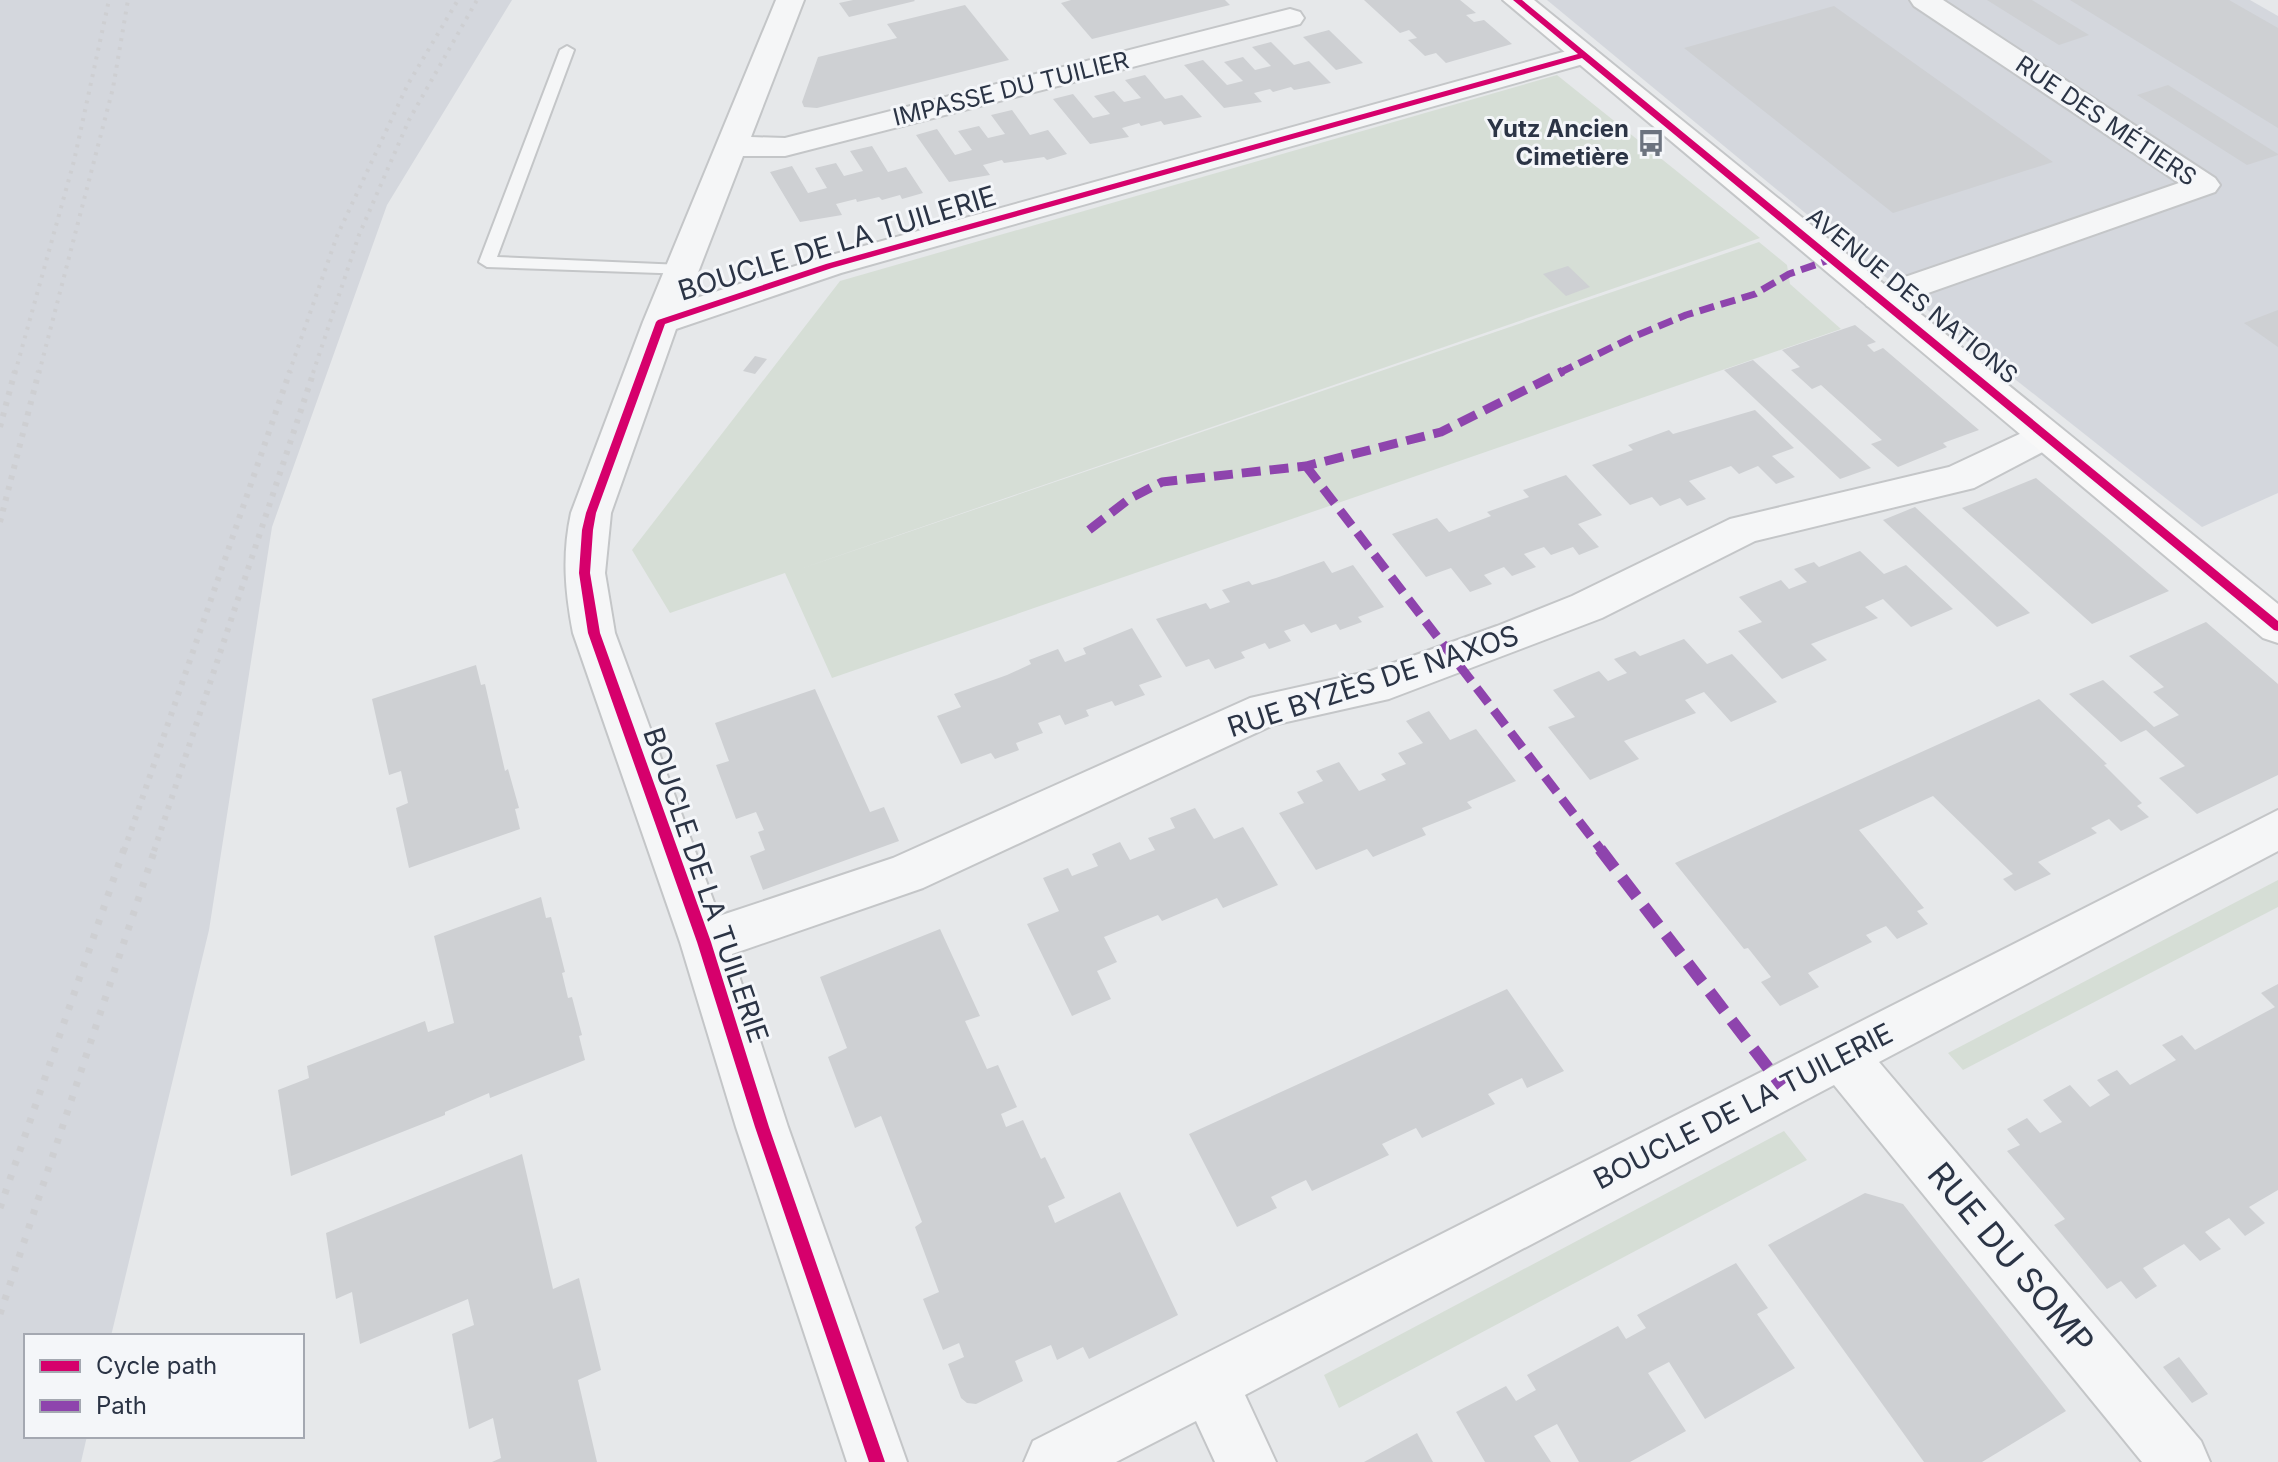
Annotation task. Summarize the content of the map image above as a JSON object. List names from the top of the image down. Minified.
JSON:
{"streets":{"main road":["AVENUE DES NATIONS"],"street":["IMPASSE DU TUILIER","RUE DES MÉTIERS","BOUCLE DE LA TUILERIE","RUE BYZÈS DE NAXOS","RUE DU SOMP"]},"crossings":[["IMPASSE DU TUILIER","BOUCLE DE LA TUILERIE"],["RUE DES MÉTIERS","AVENUE DES NATIONS"],["BOUCLE DE LA TUILERIE","AVENUE DES NATIONS"],["BOUCLE DE LA TUILERIE","RUE BYZÈS DE NAXOS"],["BOUCLE DE LA TUILERIE","RUE DU SOMP"],["AVENUE DES NATIONS","RUE BYZÈS DE NAXOS"]],"places":{"bus stop":["Yutz Ancien Cimetière"]},"legend":["Cycle path","Path"]}
